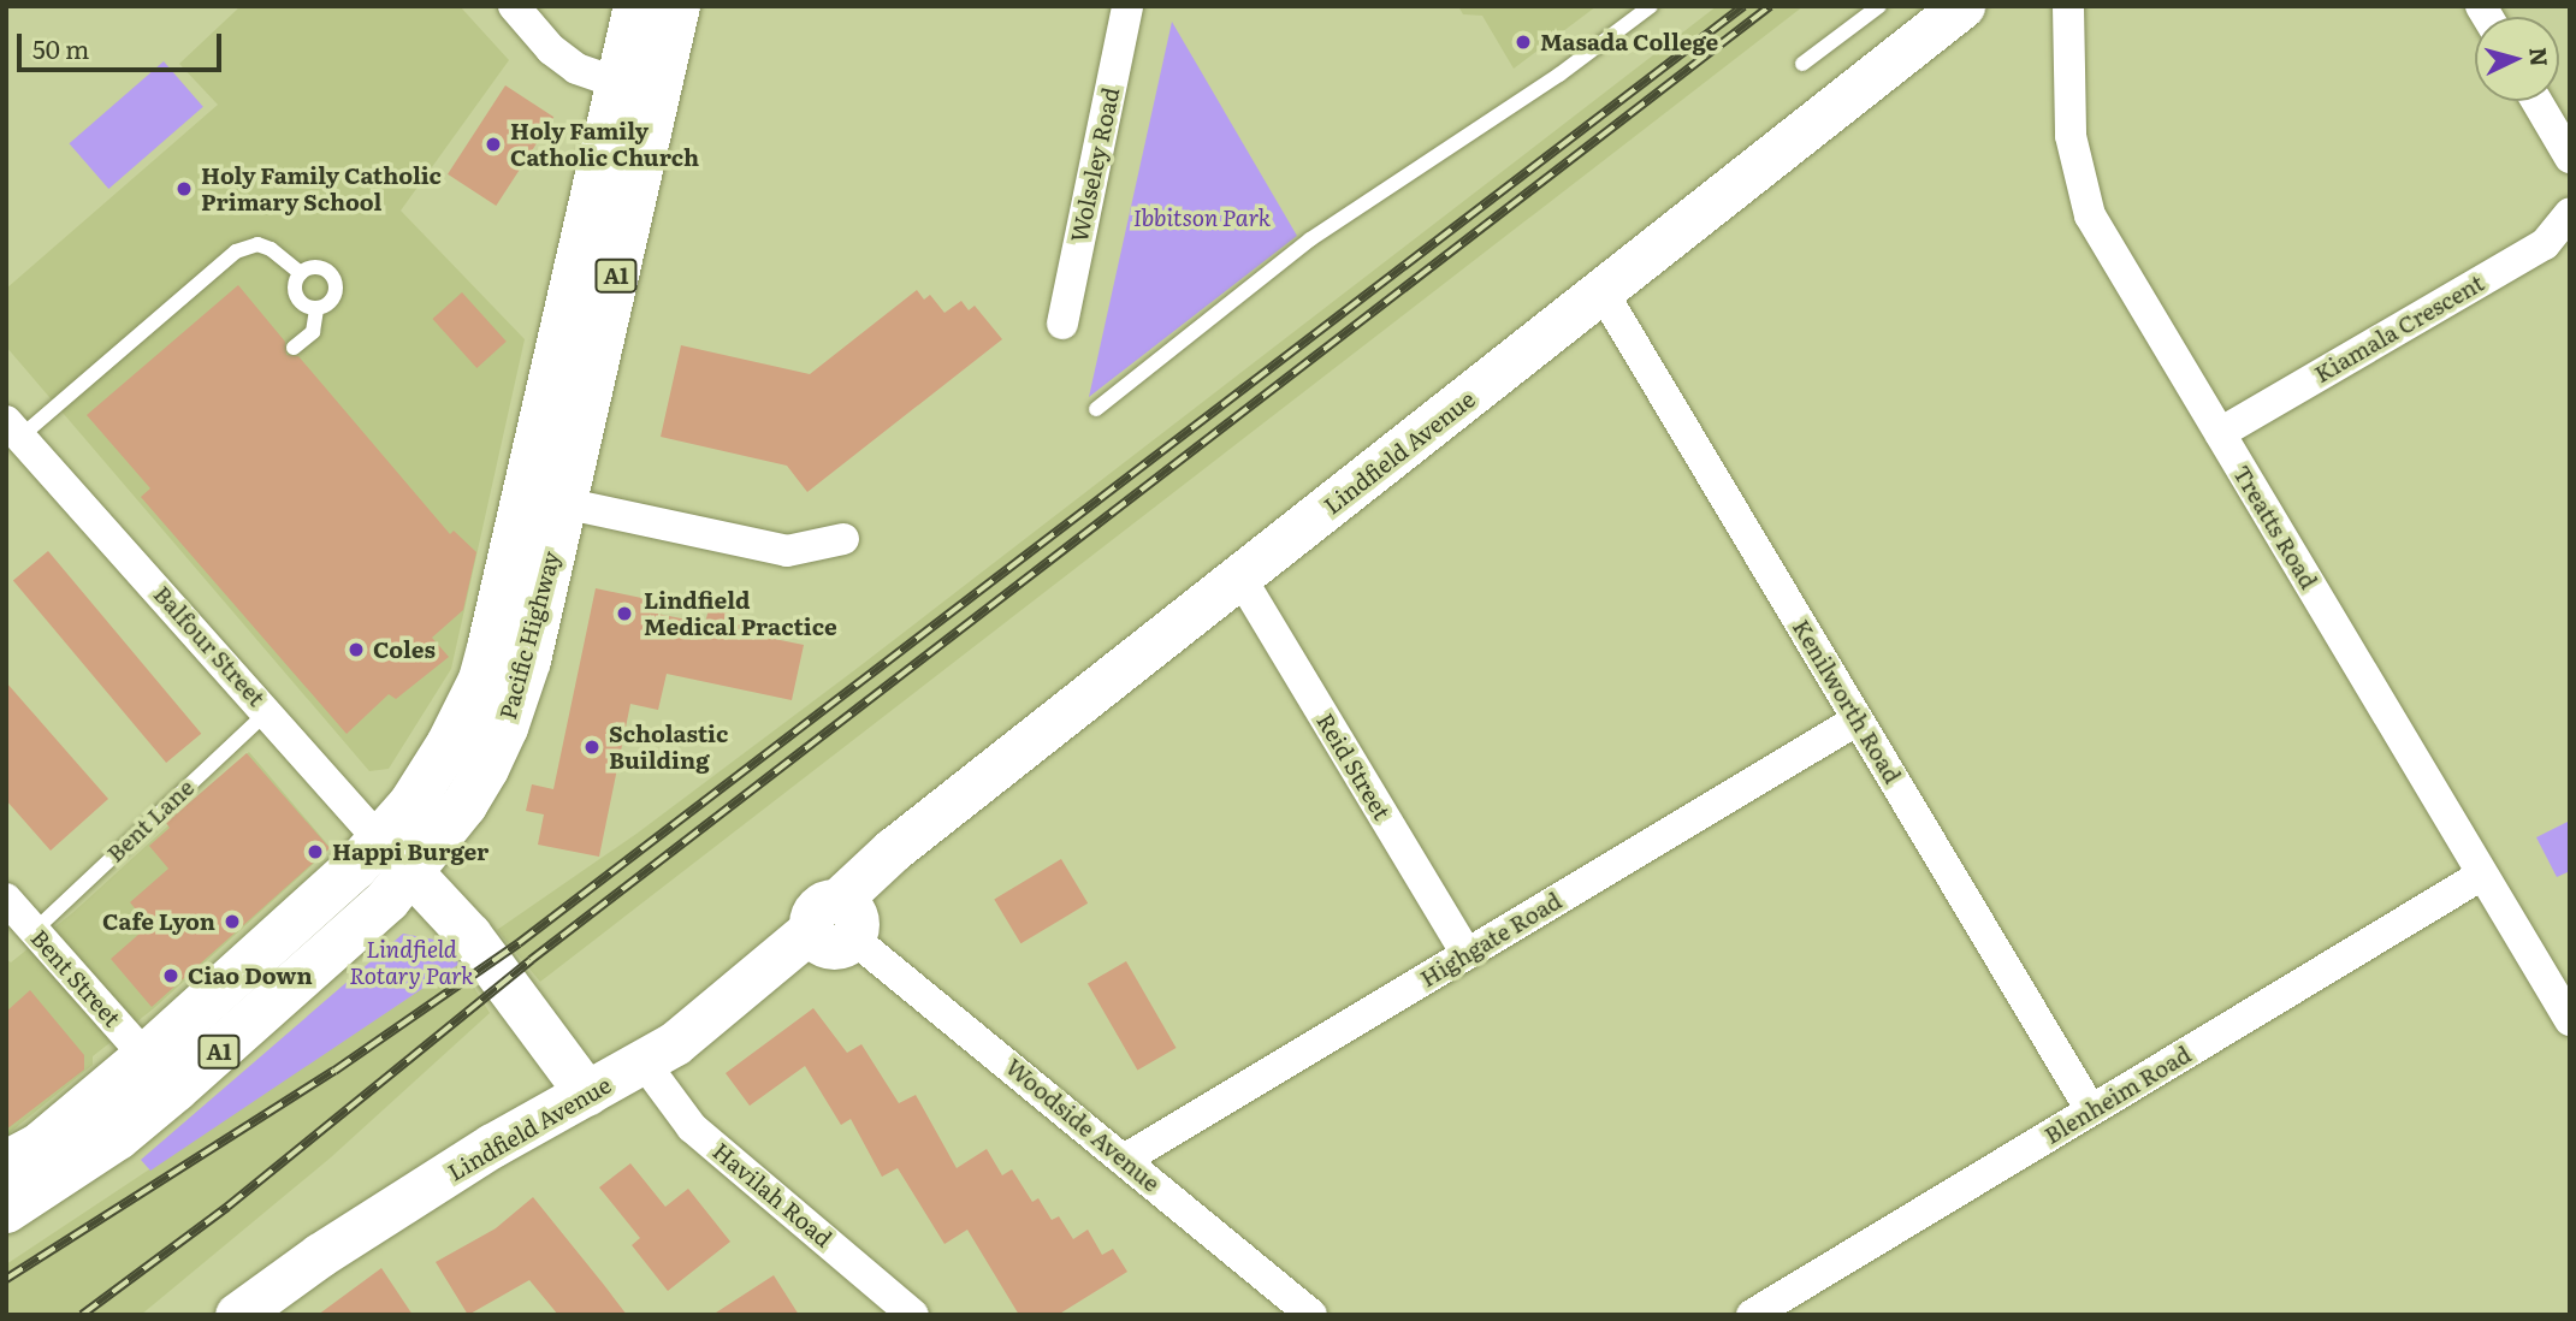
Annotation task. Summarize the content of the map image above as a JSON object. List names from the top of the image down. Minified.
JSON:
{"streets":{"highway":["A1","Pacific Highway"],"street":["Wolseley Road","Kiamala Crescent","Lindfield Avenue","Treatts Road","Balfour Street","Kenilworth Road","Reid Street","Highgate Road","Bent Street","Blenheim Road","Woodside Avenue","Havilah Road"],"lane":["Bent Lane"]},"crossings":[["Kiamala Crescent","Treatts Road"],["Lindfield Avenue","Kenilworth Road"],["Lindfield Avenue","Reid Street"],["Lindfield Avenue","Woodside Avenue"],["Lindfield Avenue","Havilah Road"],["Treatts Road","Blenheim Road"],["Pacific Highway","Balfour Street"],["Pacific Highway","Bent Street"],["Balfour Street","Bent Lane"],["Kenilworth Road","Highgate Road"],["Kenilworth Road","Blenheim Road"],["Reid Street","Highgate Road"],["Bent Lane","Bent Street"],["Highgate Road","Woodside Avenue"]],"parks":["Ibbitson Park","Lindfield Rotary Park"],"places":["Masada College","Holy Family Catholic Church","Holy Family Catholic Primary School","Lindfield Medical Practice","Coles","Scholastic Building","Happi Burger","Cafe Lyon","Ciao Down"],"scale_bar":"50 m","north":"right"}
